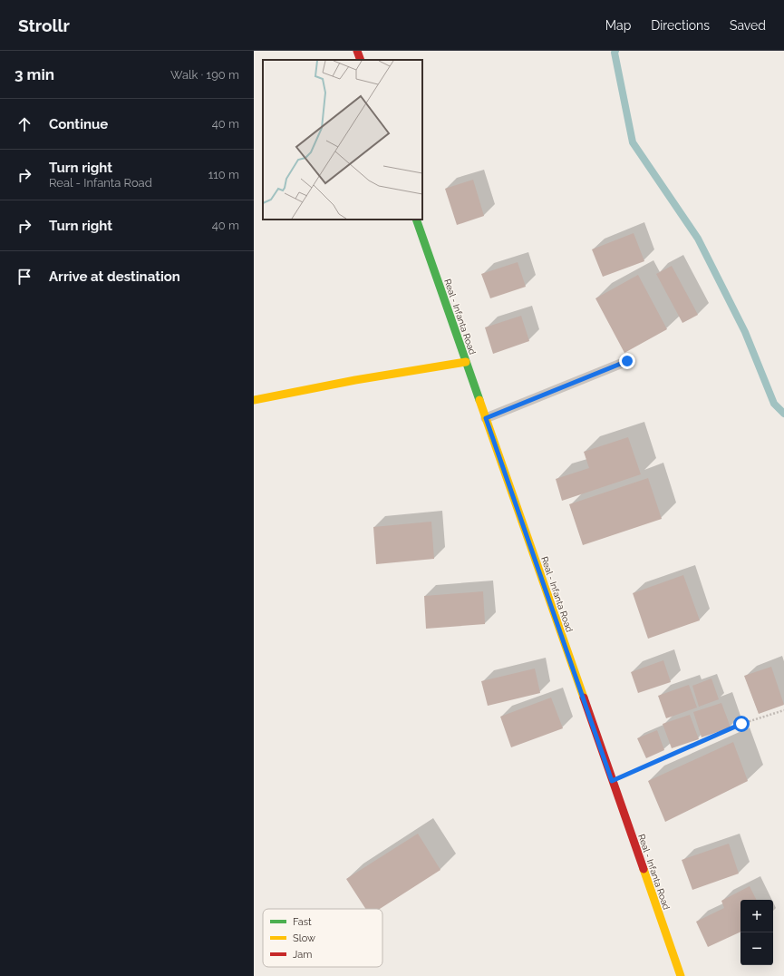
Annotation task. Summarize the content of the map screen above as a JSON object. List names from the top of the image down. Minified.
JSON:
{"streets":{"main road":["Real - Infanta Road"]},"legend":["Fast","Slow","Jam"],"page":{"header":"Strollr","nav":["Map","Directions","Saved"],"heading":["3 min","Walk · 190 m"],"list":[["Continue","40 m"],["Turn right","Real - Infanta Road","110 m"],["Turn right","40 m"],"Arrive at destination"],"map_buttons":["+","−"]}}
